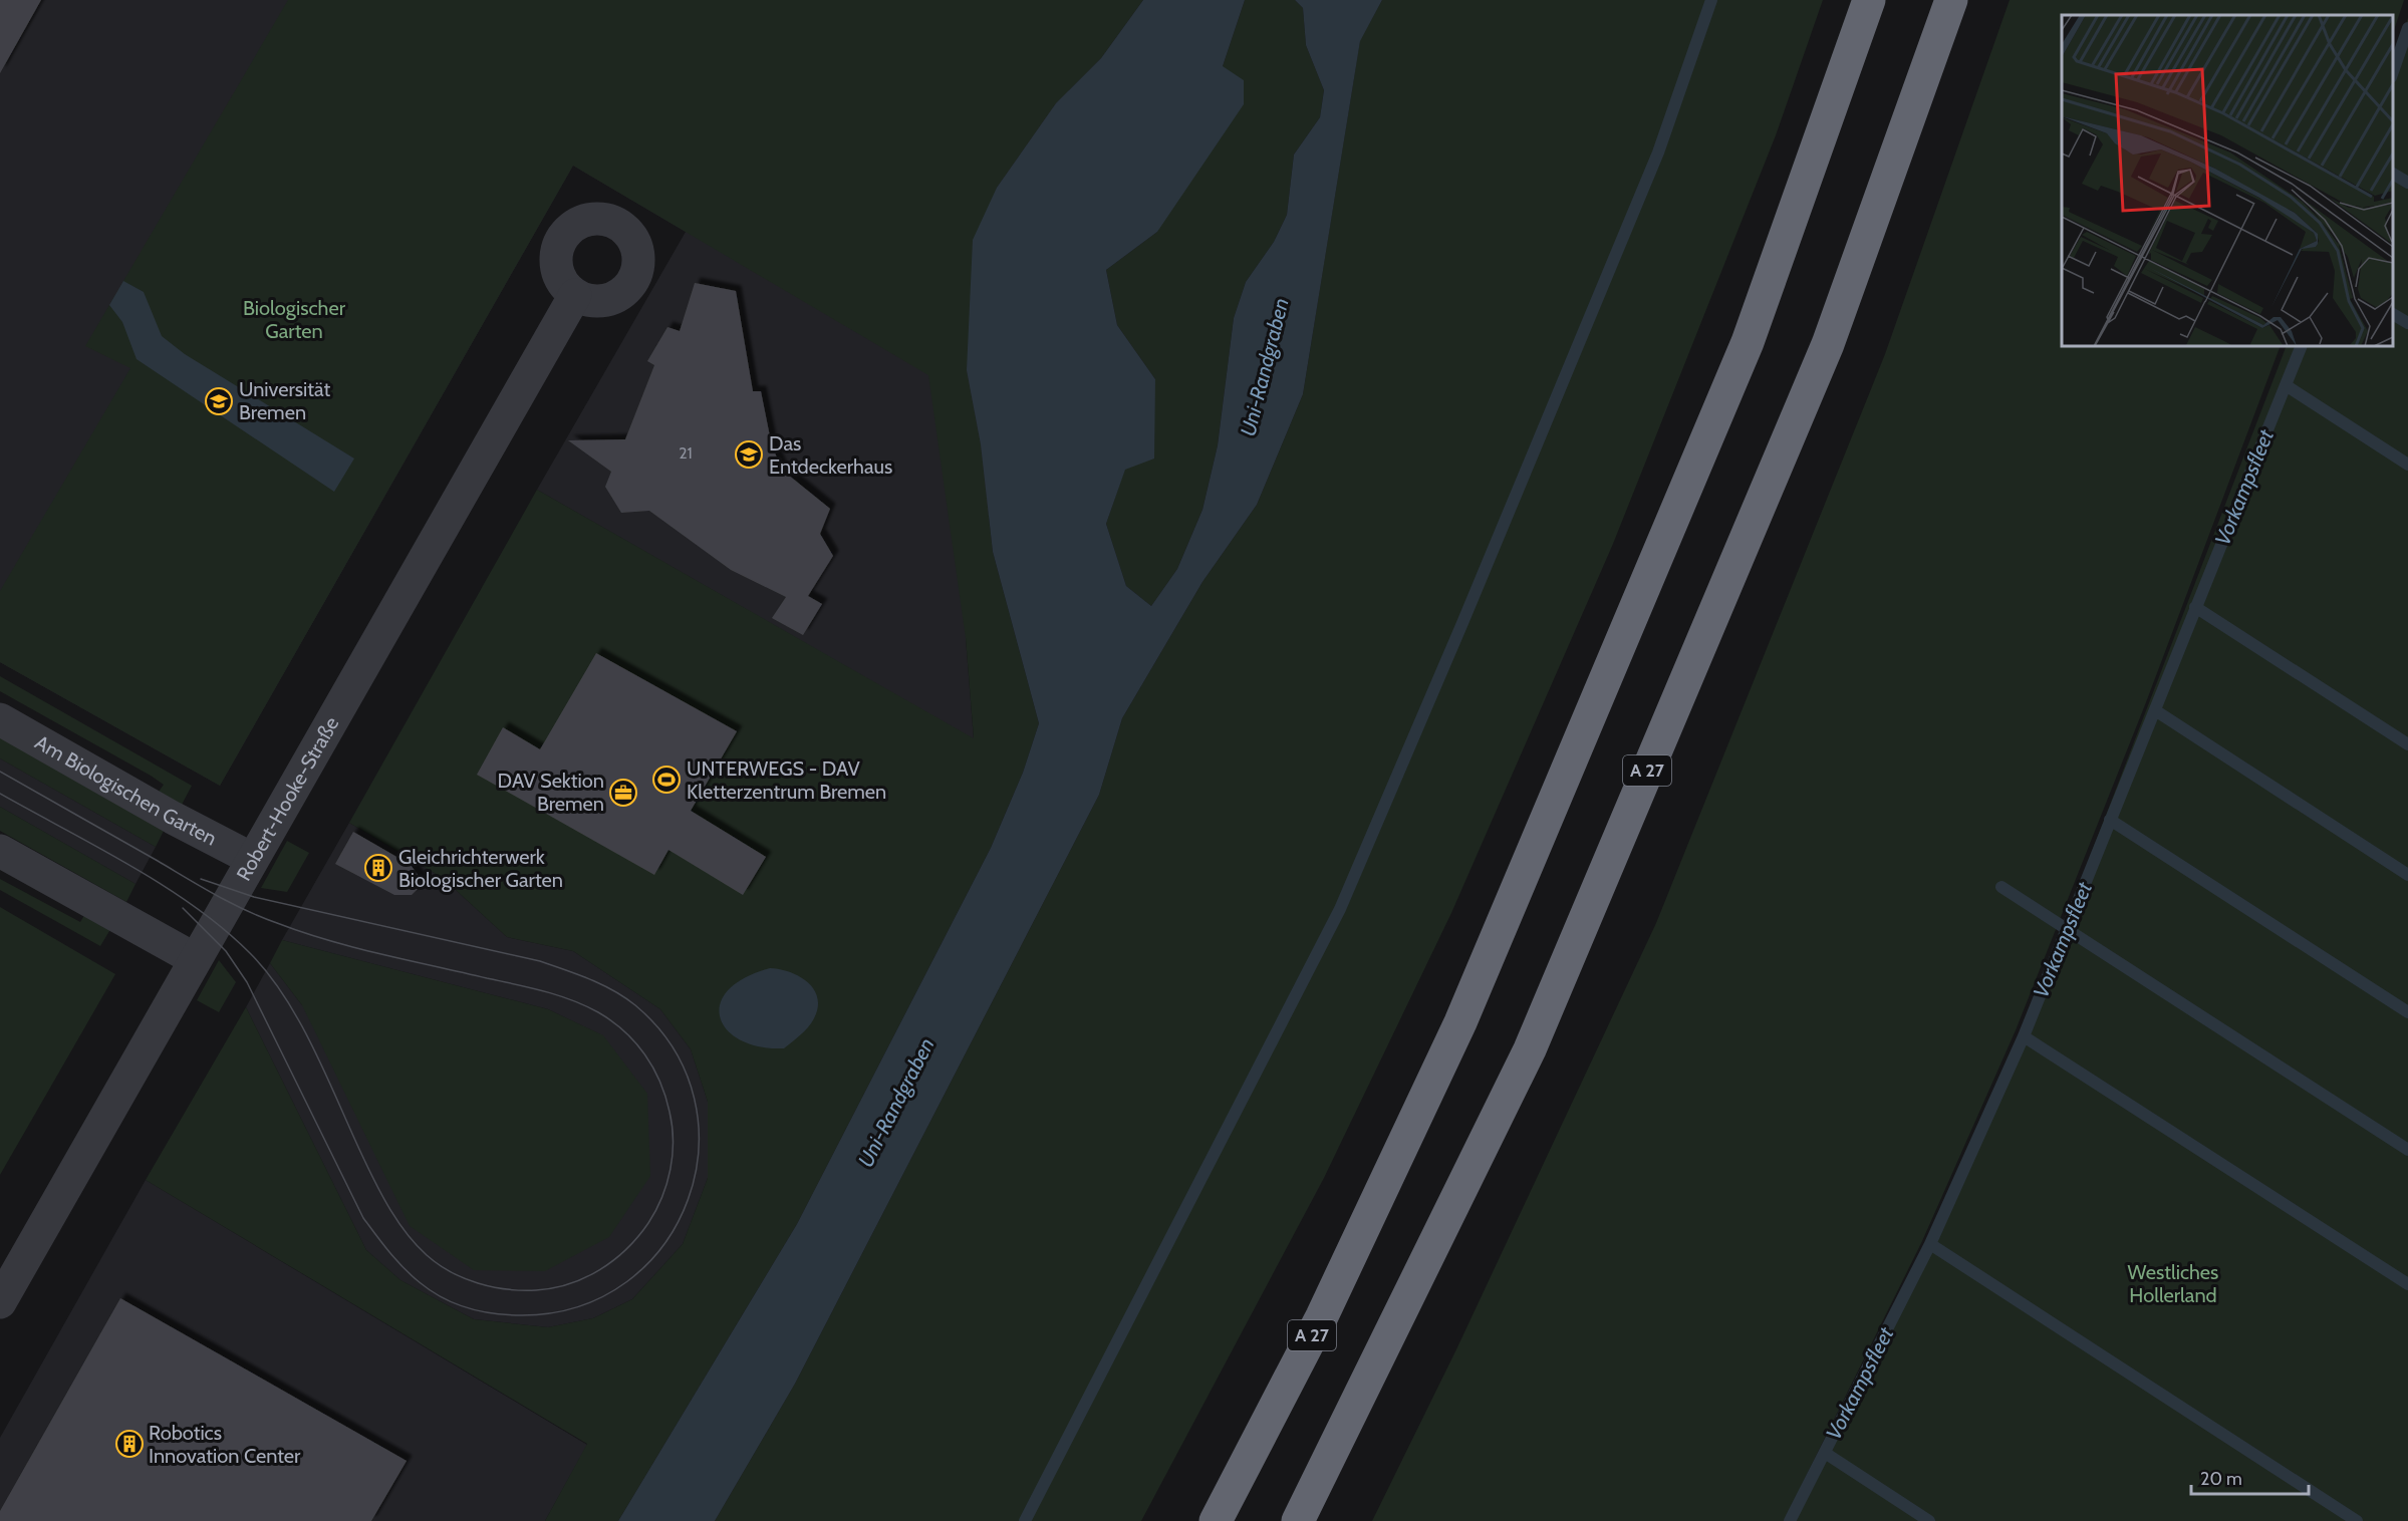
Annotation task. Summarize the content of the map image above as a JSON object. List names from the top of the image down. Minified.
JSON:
{"streets":{"highway":["A 27"],"street":["Am Biologischen Garten","Robert-Hooke-Straße"]},"crossings":[["Am Biologischen Garten","Robert-Hooke-Straße"]],"water":["Uni-Randgraben","Vorkampsfleet"],"parks":["Biologischer Garten","Westliches Hollerland"],"places":{"school or university":["Universität Bremen","Das Entdeckerhaus"],"sports":["UNTERWEGS - DAV Kletterzentrum Bremen"],"office":["DAV Sektion Bremen"],"building":["Gleichrichterwerk Biologischer Garten","Robotics Innovation Center"]},"house_numbers":["21"],"scale_bar":"20 m"}
